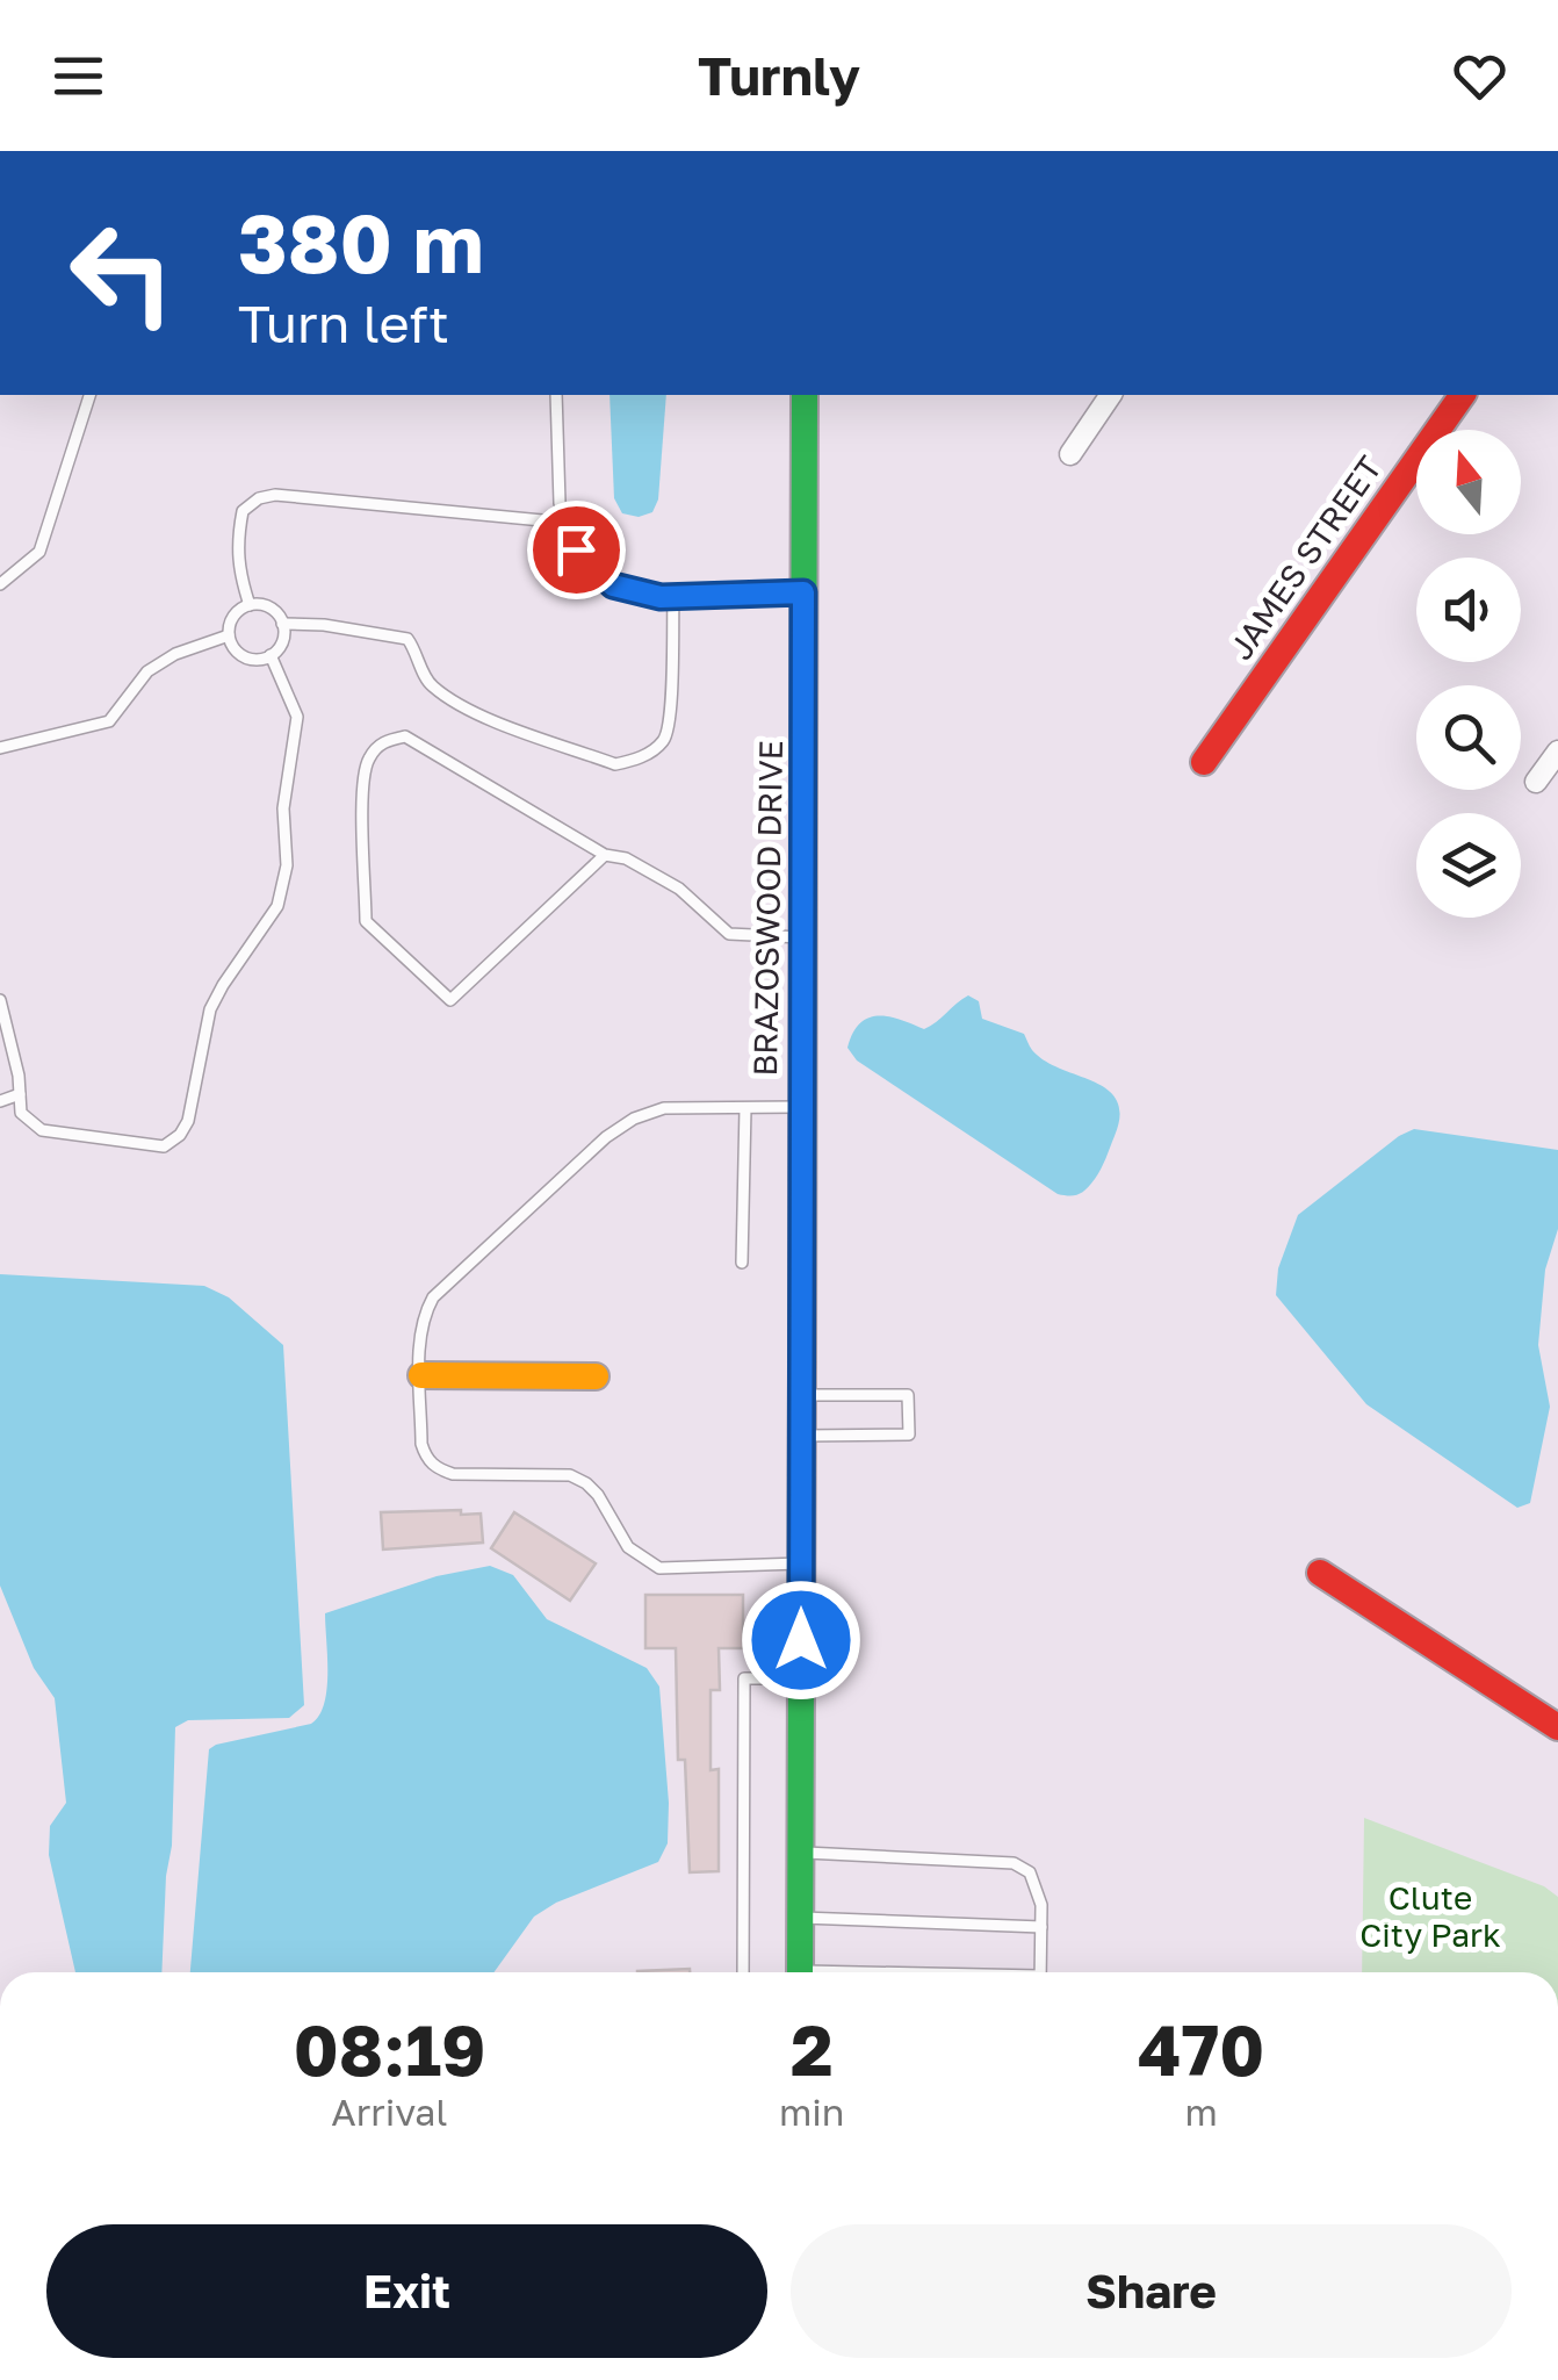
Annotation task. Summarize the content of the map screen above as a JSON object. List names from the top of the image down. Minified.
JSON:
{"streets":{"street":["JAMES STREET","BRAZOSWOOD DRIVE"]},"parks":["Clute City Park"],"north":"top","page":{"header":"Turnly","turn":["380 m","Turn left"],"eta":["08:19","Arrival","2","min","470","m"],"buttons":["Exit","Share"]}}
